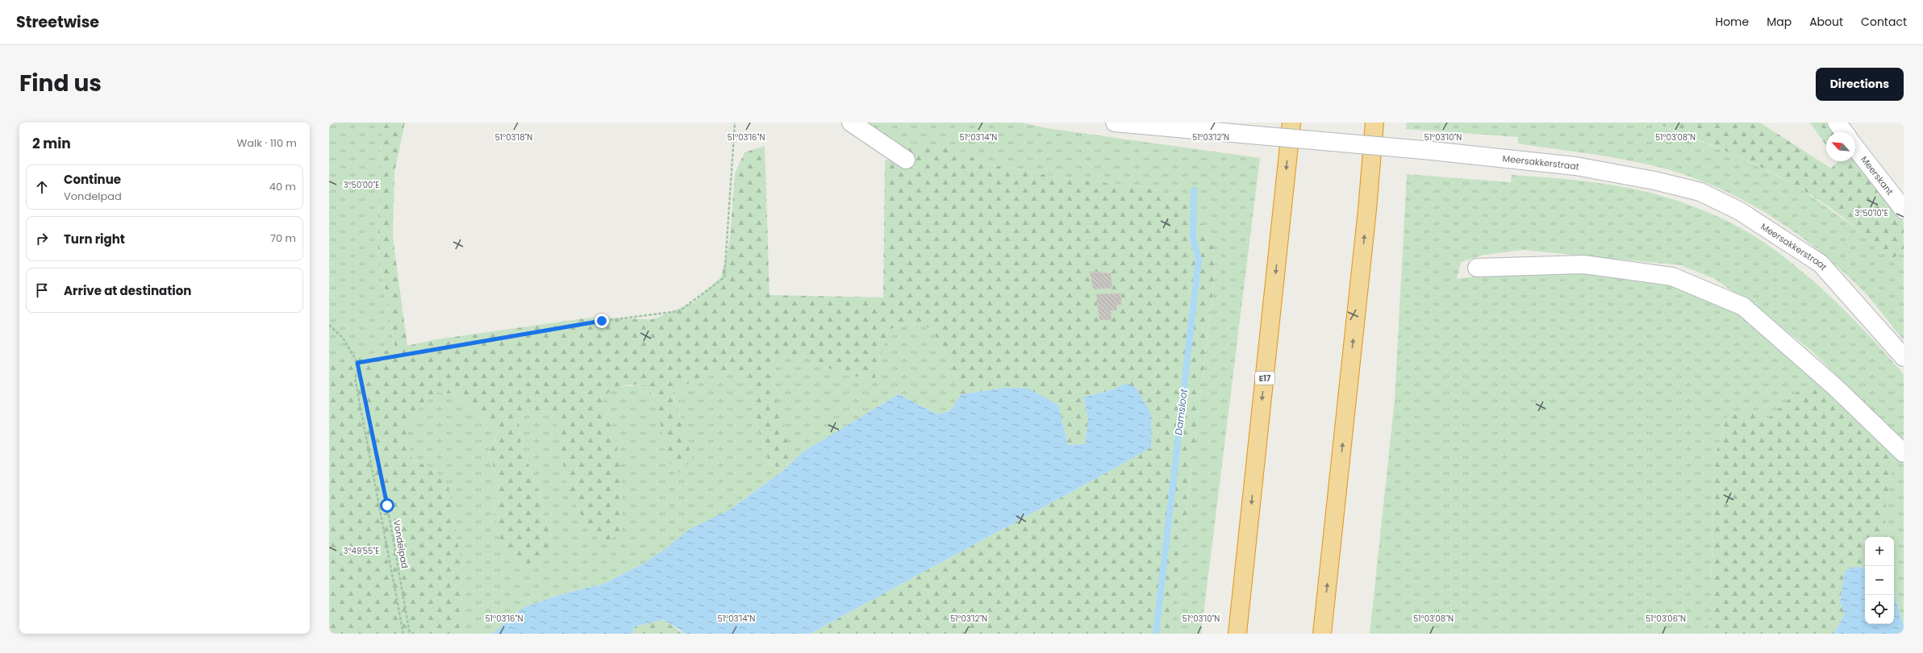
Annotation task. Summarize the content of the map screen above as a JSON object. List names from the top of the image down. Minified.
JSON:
{"streets":{"highway":["E17"],"street":["Meersakkerstraat","Meerskant"],"path":["Vondelpad"]},"water":["Damsloot"],"north":"top left","page":{"header":"Streetwise","nav":["Home","Map","About","Contact"],"title":"Find us","buttons":"Directions","heading":["2 min","Walk · 110 m"],"list":[["Continue","Vondelpad","40 m"],["Turn right","70 m"],"Arrive at destination"],"map_buttons":["+","−"]},"coordinates":["51°03'18\"N","51°03'16\"N","51°03'14\"N","51°03'12\"N","51°03'10\"N","51°03'08\"N","3°50'00\"E","3°50'10\"E","3°49'55\"E","51°03'06\"N"]}
